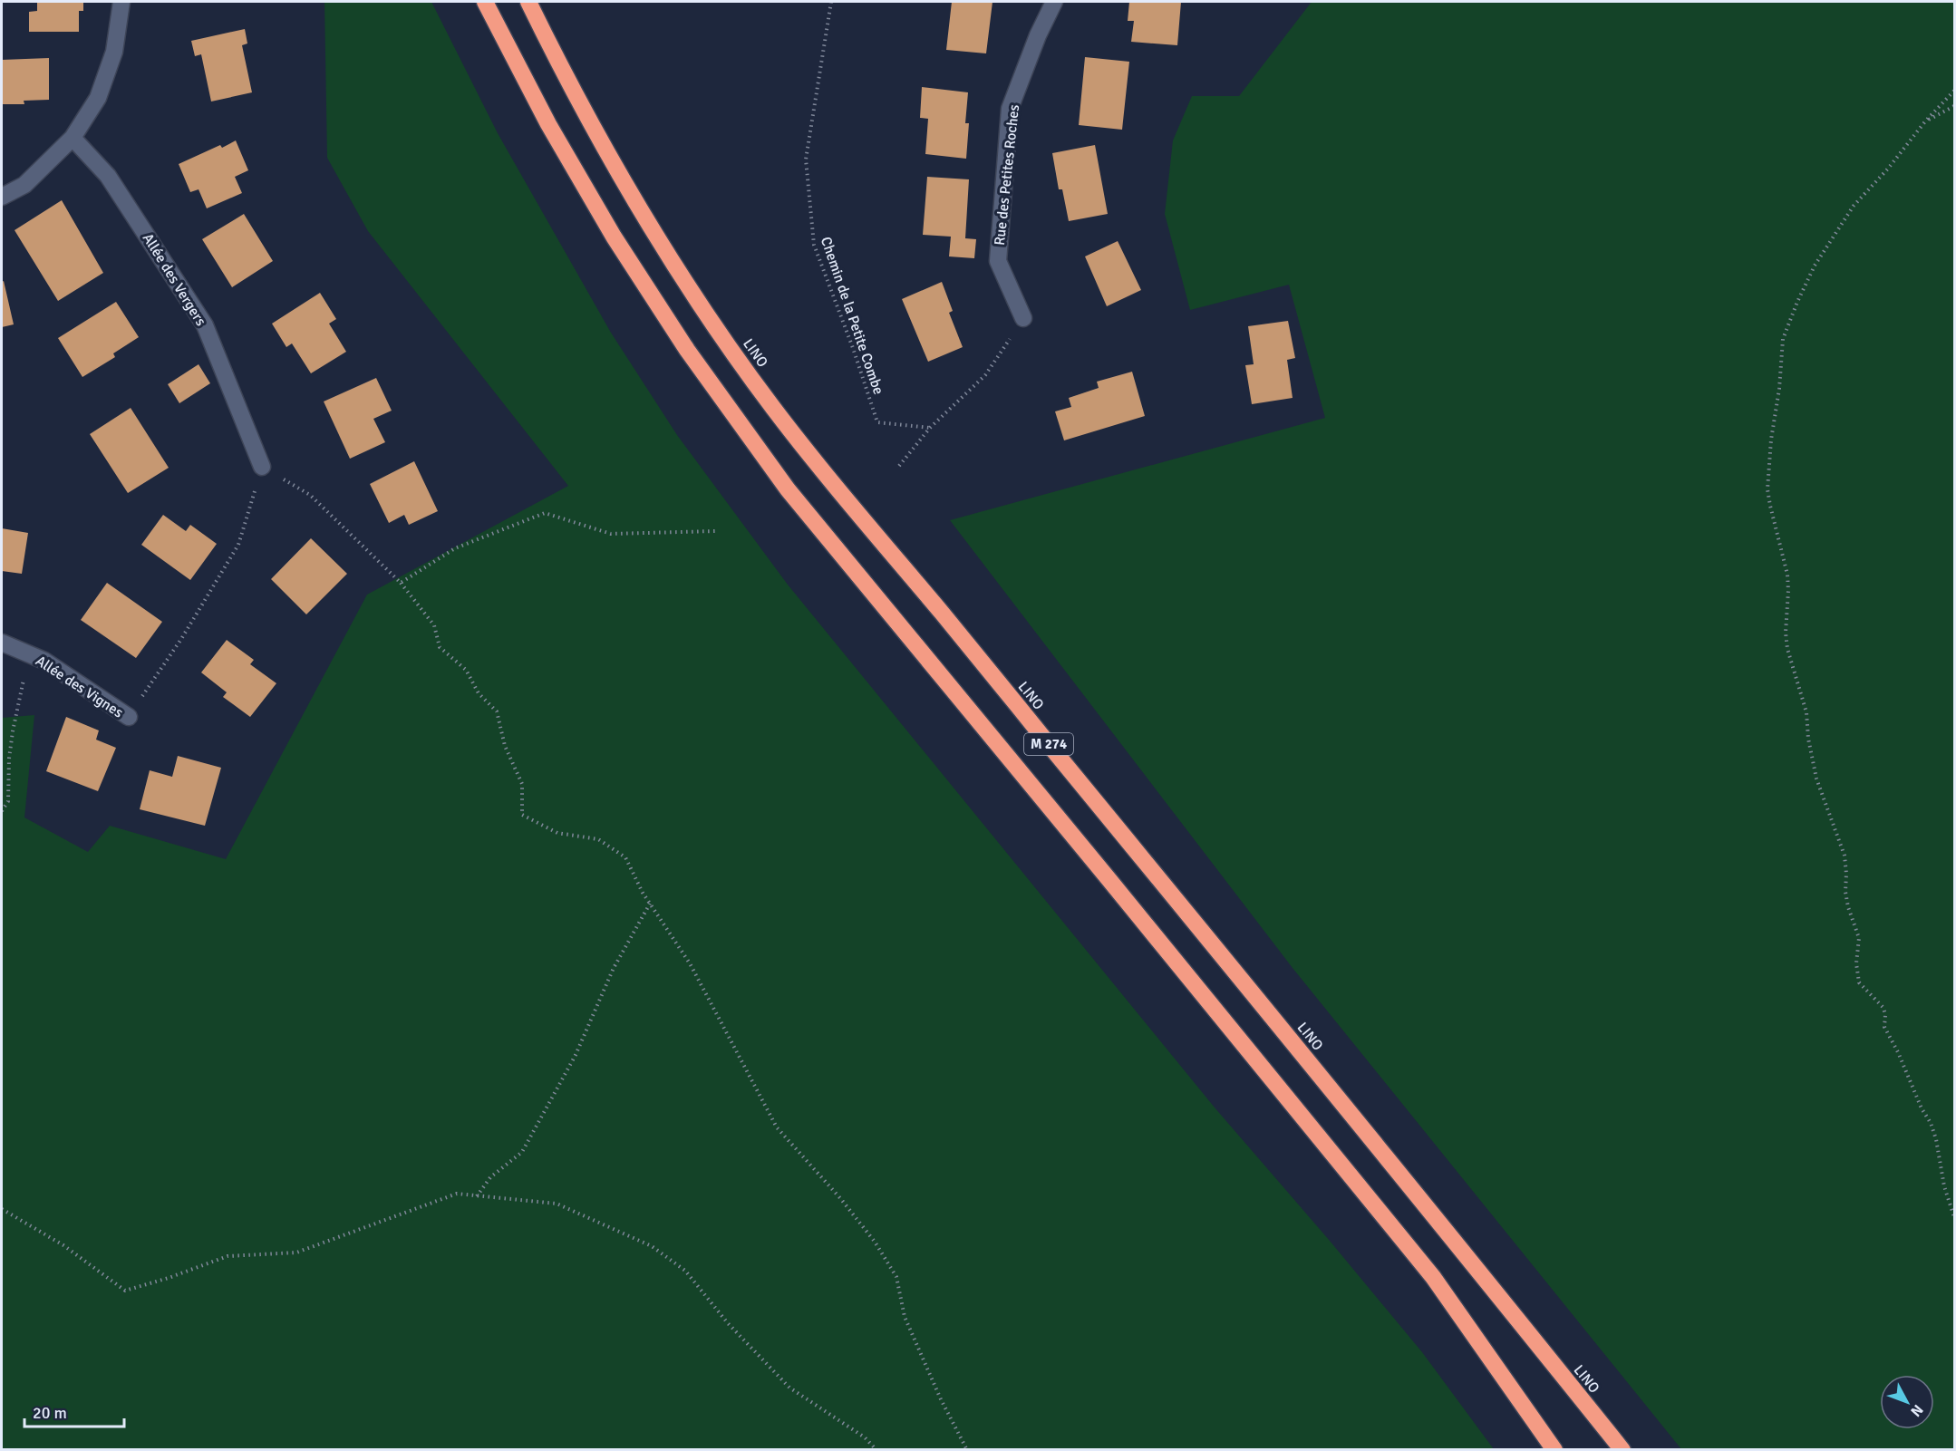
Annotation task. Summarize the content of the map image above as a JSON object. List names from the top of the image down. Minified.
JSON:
{"streets":{"highway":["LINO","M 274"],"street":["Rue des Petites Roches","Allée des Vergers","Allée des Vignes"],"path":["Chemin de la Petite Combe"]},"scale_bar":"20 m","north":"bottom right"}
